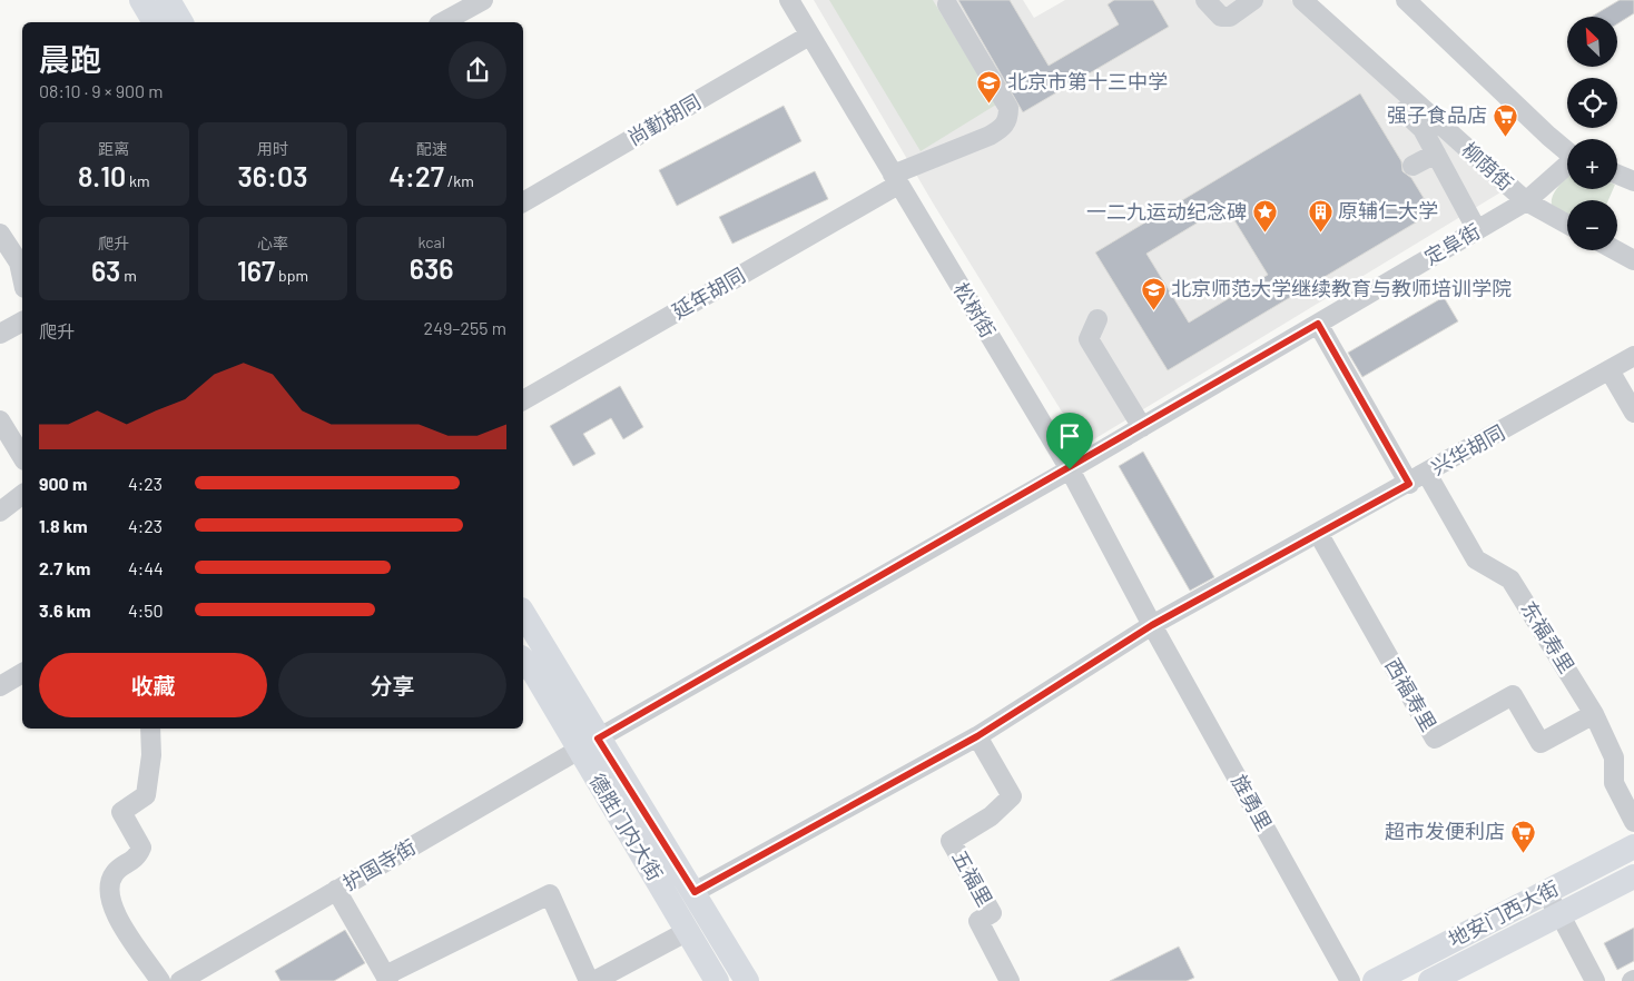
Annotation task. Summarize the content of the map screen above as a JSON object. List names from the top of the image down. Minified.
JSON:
{"streets":{"main road":["德胜门内大街","地安门西大街"],"street":["尚勤胡同","柳荫街","定阜街","延年胡同","松树街","兴华胡同","东福寿里","西福寿里","旌勇里","护国寺街","五福里"]},"crossings":[["尚勤胡同","松树街"],["柳荫街","定阜街"],["定阜街","松树街"],["定阜街","德胜门内大街"],["定阜街","护国寺街"],["延年胡同","松树街"],["松树街","兴华胡同"],["松树街","旌勇里"],["兴华胡同","东福寿里"],["兴华胡同","西福寿里"],["兴华胡同","旌勇里"],["兴华胡同","德胜门内大街"],["兴华胡同","五福里"],["东福寿里","西福寿里"],["德胜门内大街","护国寺街"]],"places":{"school or university":["北京市第十三中学","北京师范大学继续教育与教师培训学院"],"supermarket":["强子食品店","超市发便利店"],"building":["原辅仁大学"],"place":["一二九运动纪念碑"]},"north":"top left","page":{"map_buttons":["+","−"],"heading":["晨跑","08:10 · 9 × 900 m"],"stats":[["距离","8.10 km"],["用时","36:03"],["配速","4:27 /km"],["爬升","63 m"],["心率","167 bpm"],["kcal","636"]],"chart":["爬升","249–255 m"],"list":[{"name":"900 m","note":"4:23"},{"name":"1.8 km","note":"4:23"},{"name":"2.7 km","note":"4:44"},{"name":"3.6 km","note":"4:50"}],"buttons":["收藏","分享"]}}
